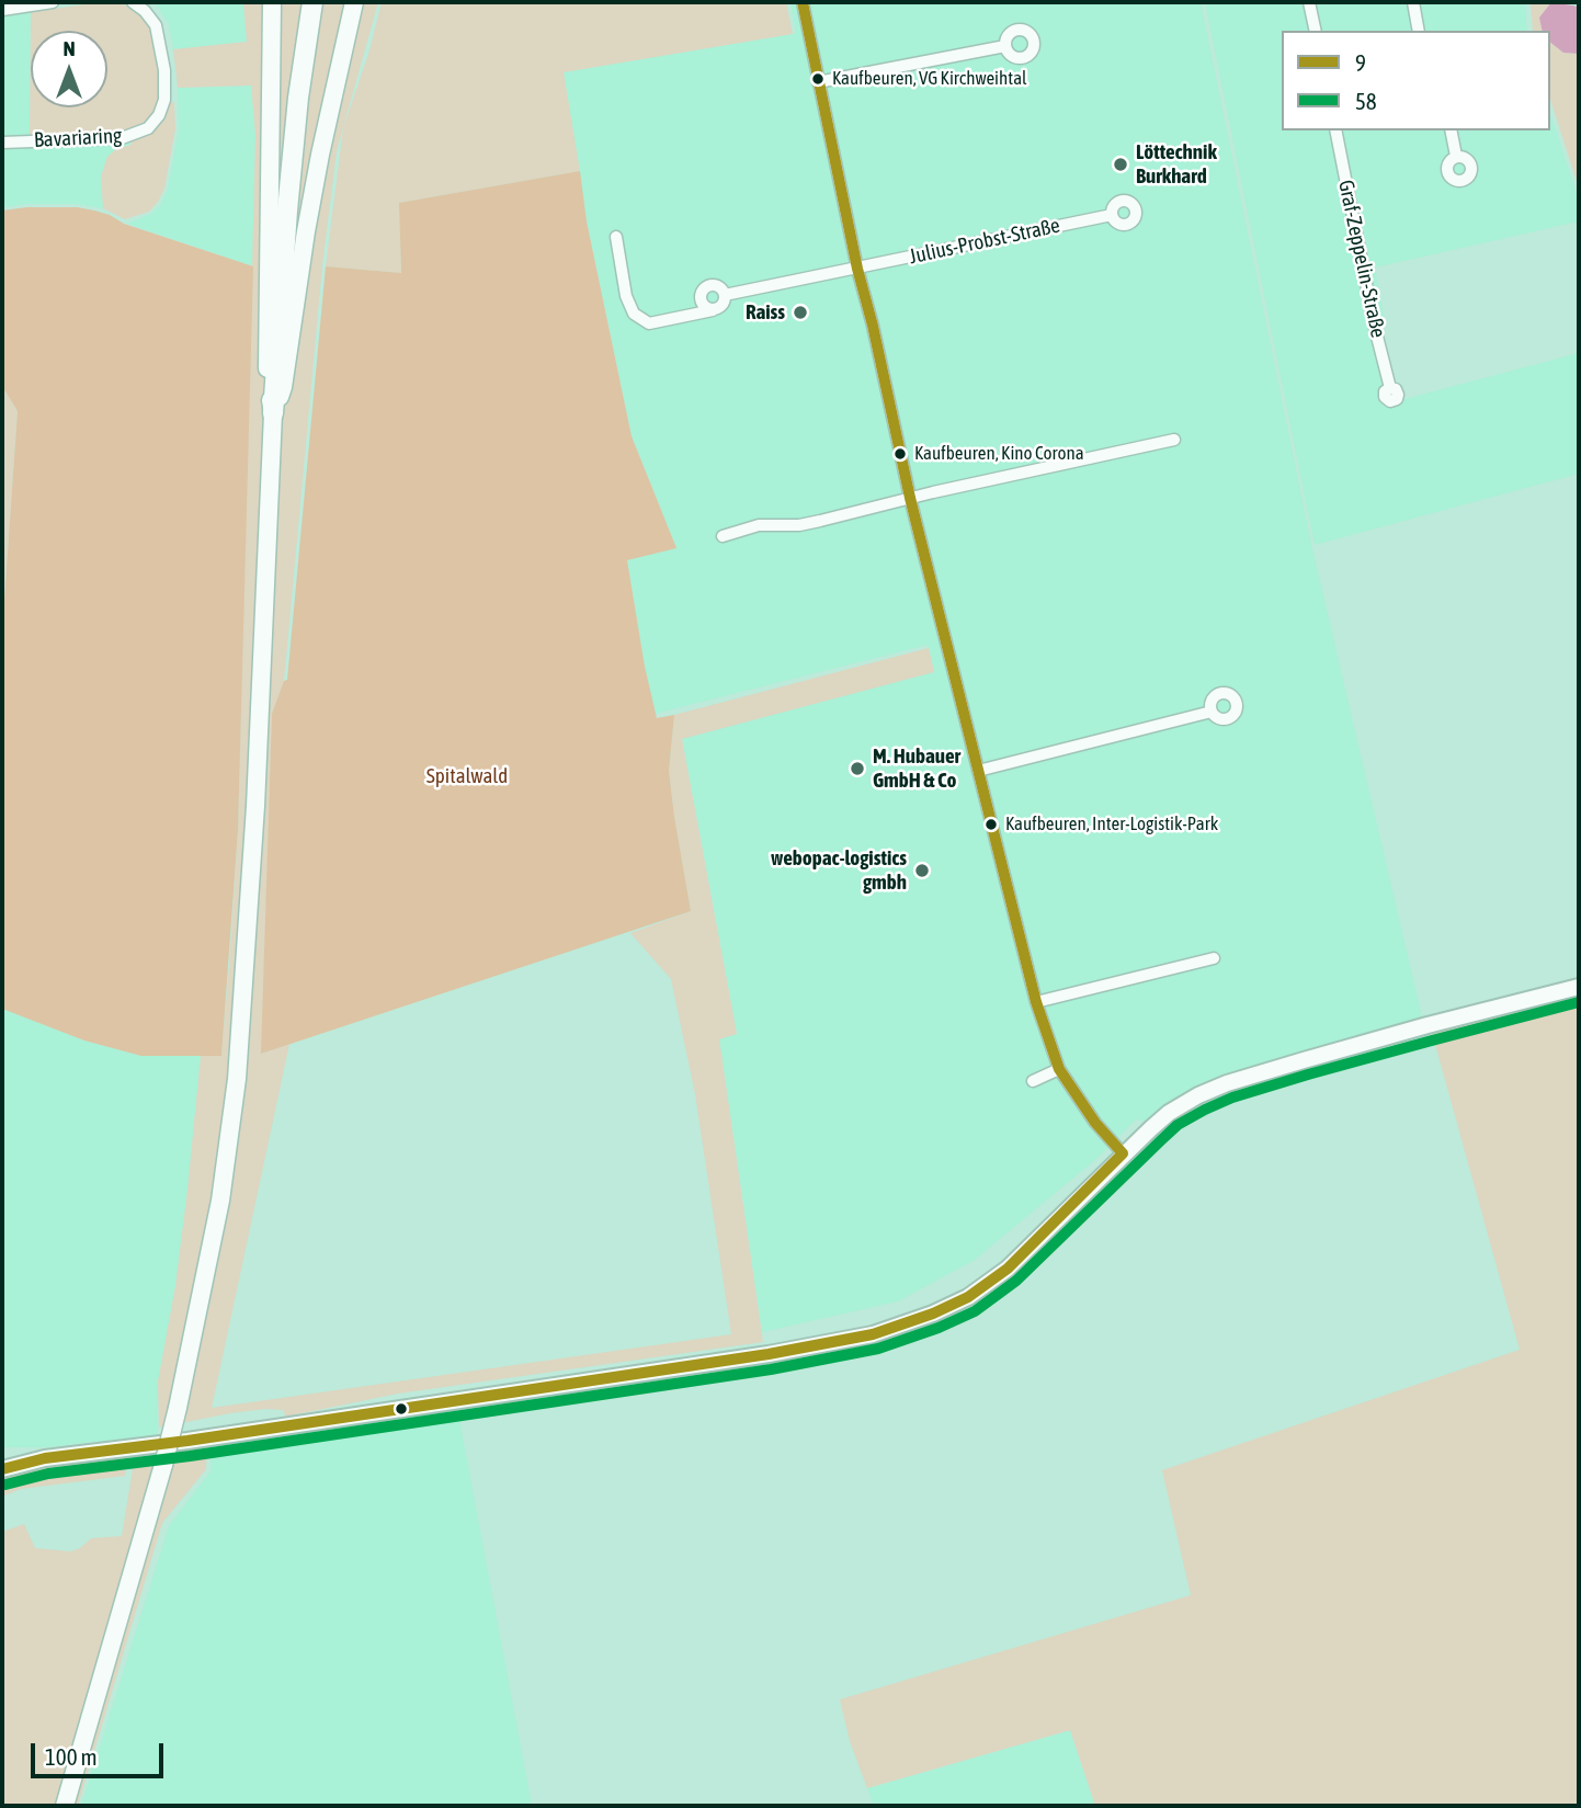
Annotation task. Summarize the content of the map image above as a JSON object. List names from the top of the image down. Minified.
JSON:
{"streets":{"street":["Bavariaring","Julius-Probst-Straße","Graf-Zeppelin-Straße"]},"parks":["Spitalwald"],"places":["Kaufbeuren, VG Kirchweihtal","Löttechnik Burkhard","Raiss","Kaufbeuren, Kino Corona","M. Hubauer GmbH & Co","Kaufbeuren, Inter-Logistik-Park","webopac-logistics gmbh"],"lines":["transit line 9","transit line 58"],"legend":["9","58"],"scale_bar":"100 m","north":"top"}
